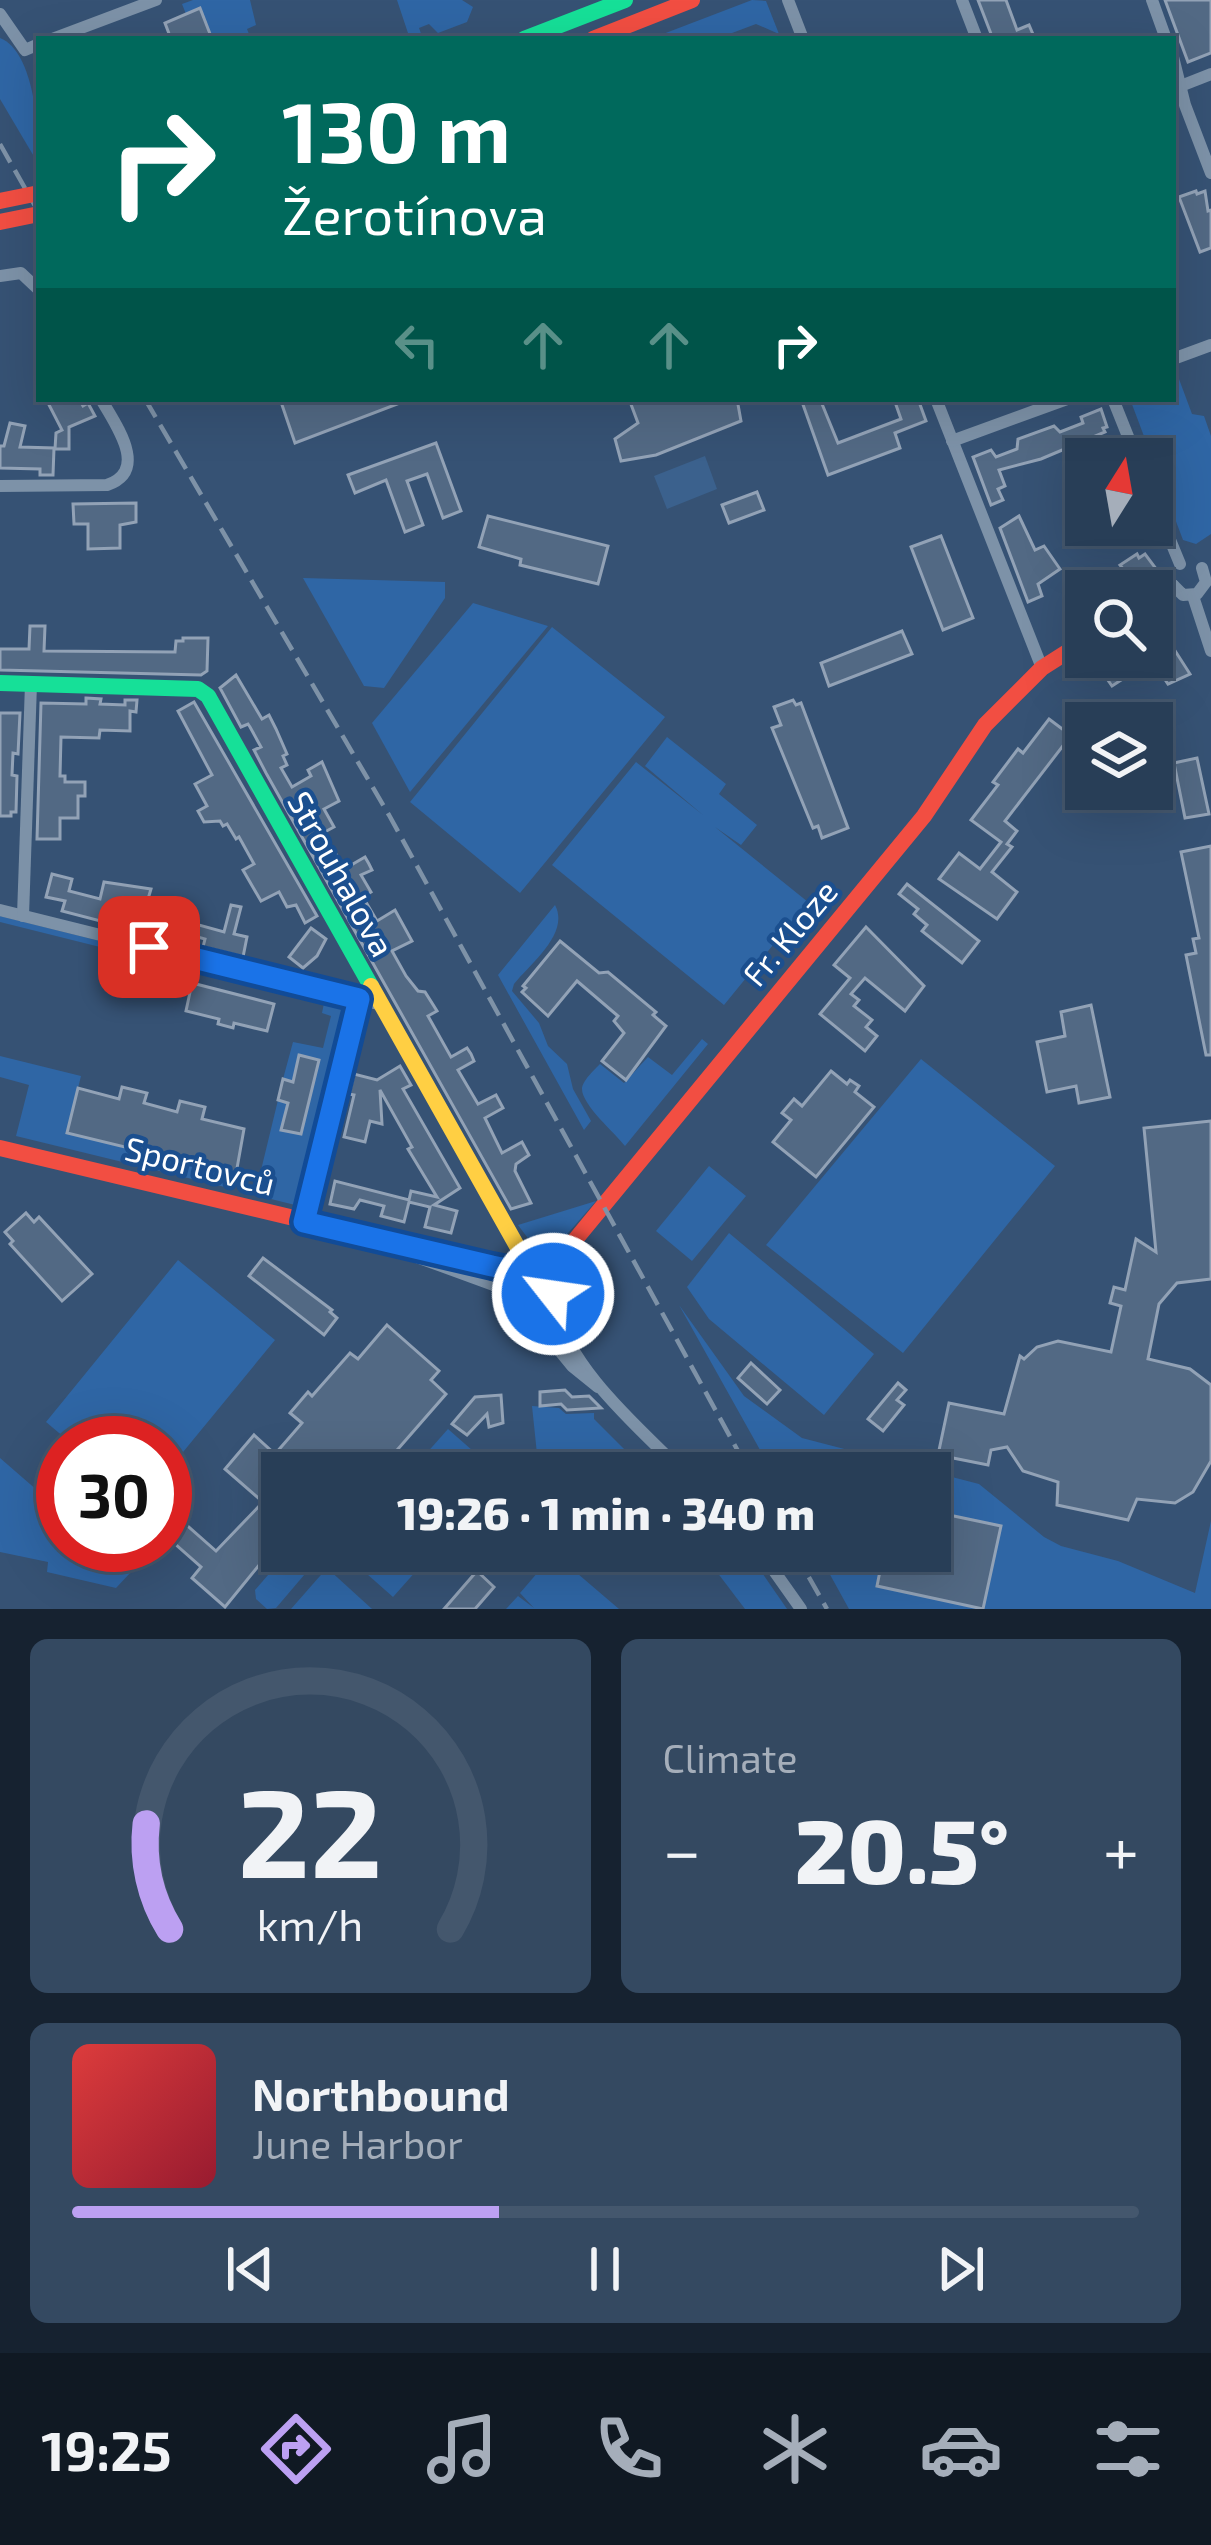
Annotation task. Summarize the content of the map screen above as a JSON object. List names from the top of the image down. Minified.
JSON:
{"streets":{"street":["Strouhalova","Fr. Kloze","Sportovců"]},"crossings":[["Strouhalova","Fr. Kloze"],["Strouhalova","Sportovců"],["Fr. Kloze","Sportovců"]],"north":"top","page":{"turn":["130 m","Žerotínova"],"limit":"30","trip":"19:26 · 1 min · 340 m","tile":"Climate","heat":["−","20.5°","+"],"song":["Northbound","June Harbor"],"tabs":"19:25","gauge":["22","km/h"]}}
